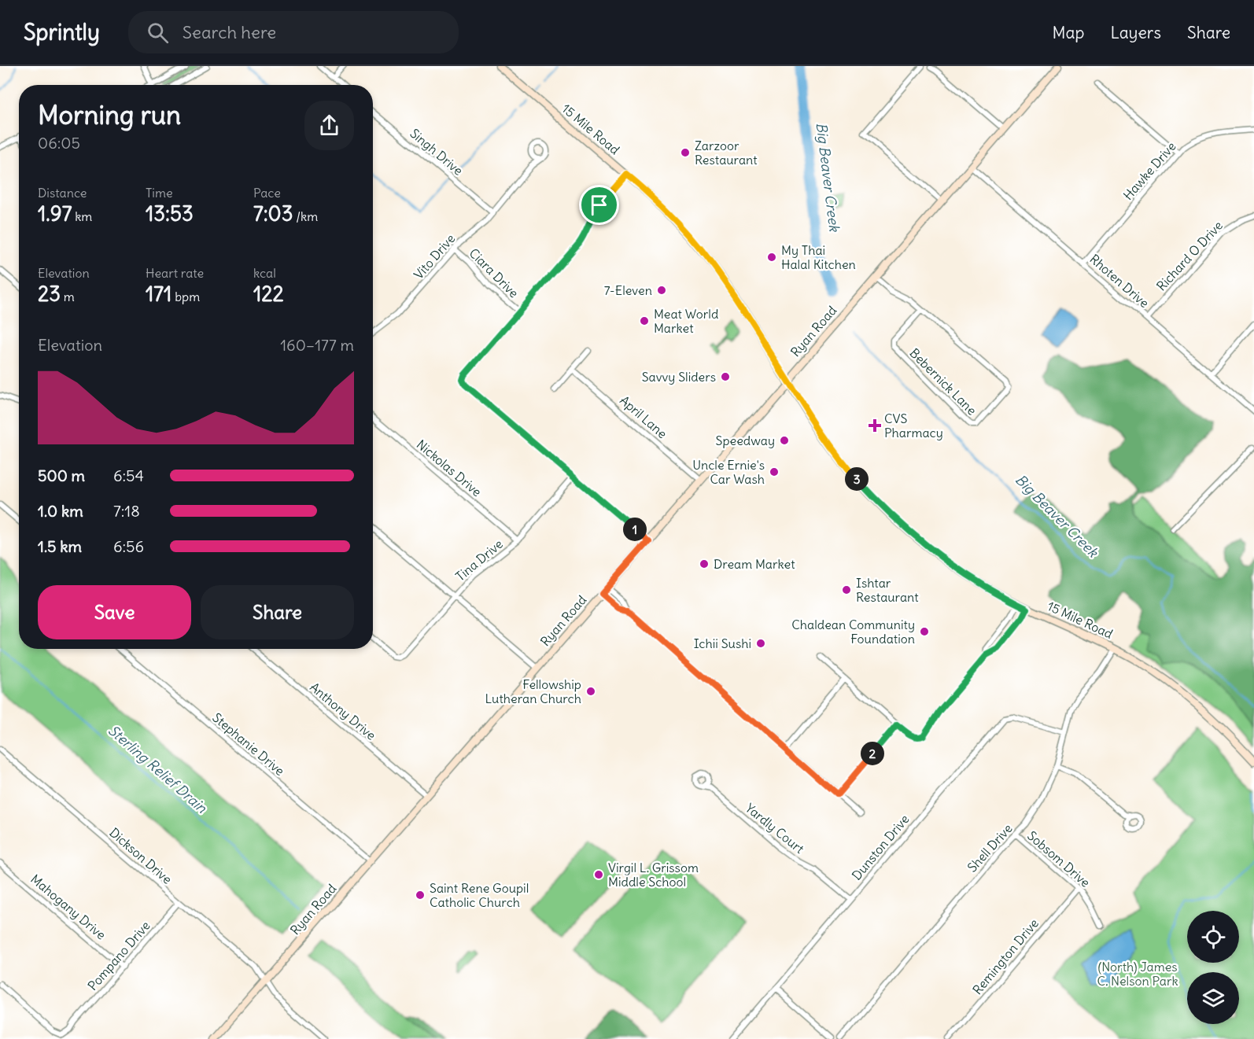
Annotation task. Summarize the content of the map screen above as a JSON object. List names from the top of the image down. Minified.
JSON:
{"streets":{"main road":["15 Mile Road","Ryan Road"],"street":["Singh Drive","Hawke Drive","Richard O Drive","Vito Drive","Ciara Drive","Rhoten Drive","Bebernick Lane","April Lane","Nickolas Drive","Tina Drive","Anthony Drive","Stephanie Drive","Yardly Court","Dunston Drive","Shell Drive","Dickson Drive","Sobsom Drive","Mahogany Drive","Pompano Drive","Remington Drive"]},"crossings":[["15 Mile Road","Ryan Road"],["15 Mile Road","Shell Drive"],["Singh Drive","Vito Drive"],["Hawke Drive","Rhoten Drive"],["Richard O Drive","Rhoten Drive"],["Vito Drive","Ciara Drive"],["Rhoten Drive","Ryan Road"],["Ryan Road","Bebernick Lane"],["Ryan Road","April Lane"],["Ryan Road","Anthony Drive"],["Ryan Road","Stephanie Drive"],["Ryan Road","Dickson Drive"],["Nickolas Drive","Tina Drive"],["Yardly Court","Dunston Drive"],["Dunston Drive","Shell Drive"],["Shell Drive","Sobsom Drive"],["Dickson Drive","Pompano Drive"],["Sobsom Drive","Remington Drive"],["Mahogany Drive","Pompano Drive"]],"water":["Big Beaver Creek","Sterling Relief Drain"],"parks":["(North) James C. Nelson Park"],"places":{"other":["Zarzoor Restaurant","My Thai Halal Kitchen","7-Eleven","Meat World Market","Savvy Sliders","Speedway","Uncle Ernie's Car Wash","Dream Market","Ishtar Restaurant","Chaldean Community Foundation","Ichii Sushi","Fellowship Lutheran Church","Virgil L. Grissom Middle School","Saint Rene Goupil Catholic Church"],"health":["CVS Pharmacy"]},"page":{"header":"Sprintly","search":"Search here","nav":["Map","Layers","Share"],"heading":["Morning run","06:05"],"stats":[["Distance","1.97 km"],["Time","13:53"],["Pace","7:03 /km"],["Elevation","23 m"],["Heart rate","171 bpm"],["kcal","122"]],"chart":["Elevation","160–177 m"],"list":[{"name":"500 m","note":"6:54"},{"name":"1.0 km","note":"7:18"},{"name":"1.5 km","note":"6:56"}],"pins":["3","1","2"],"buttons":["Save","Share"]}}
